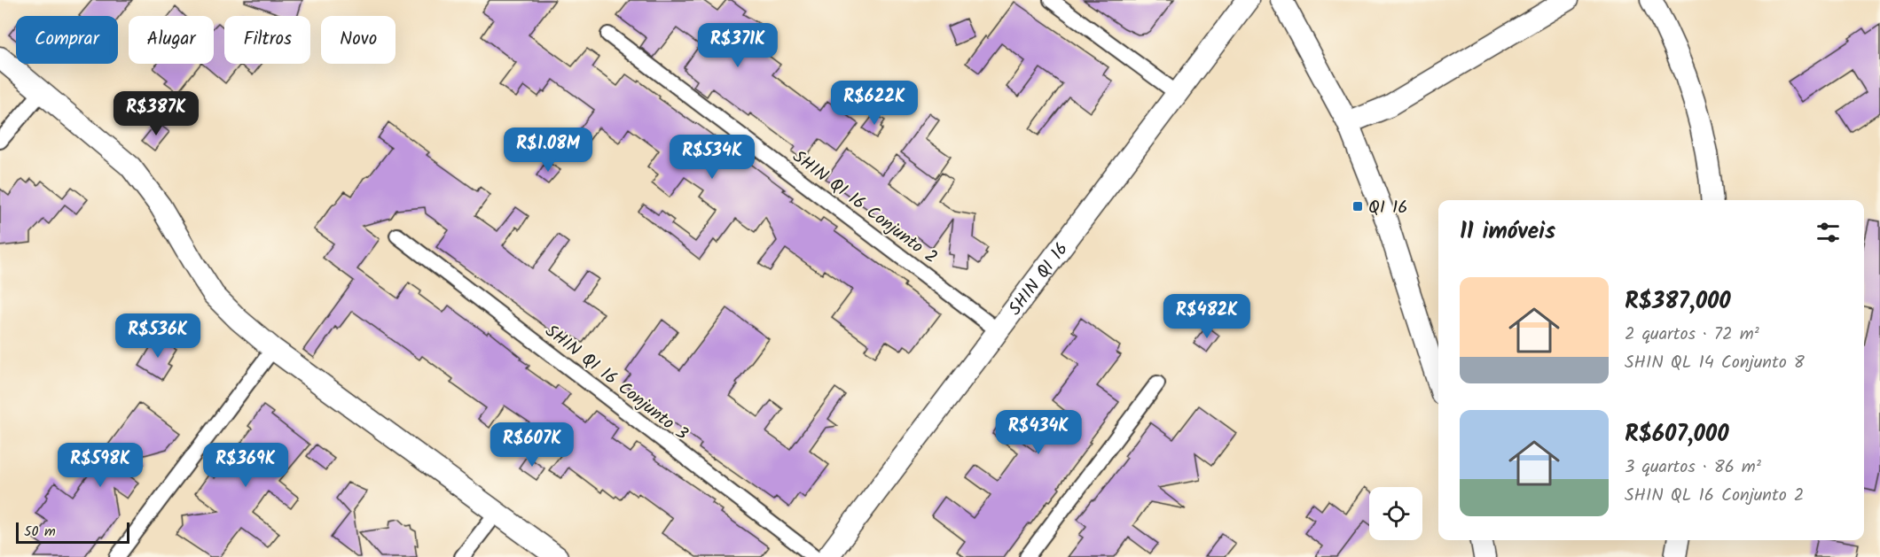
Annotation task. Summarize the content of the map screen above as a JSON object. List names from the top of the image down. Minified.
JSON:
{"streets":{"street":["SHIN QI 16 Conjunto 2","SHIN QI 16","SHIN QI 16 Conjunto 3"]},"crossings":[["SHIN QI 16 Conjunto 2","SHIN QI 16"]],"places":{"transit":["QI 16"]},"scale_bar":"50 m","page":{"chip":["Comprar","Alugar","Filtros","Novo"],"price":["R$371K","R$622K","R$387K","R$1.08M","R$534K","R$482K","R$536K","R$434K","R$607K","R$598K","R$369K"],"heading":"11 imóveis","list":[{"name":"R$387,000","note":"2 quartos · 72 m² · SHIN QL 14 Conjunto 8"},{"name":"R$607,000","note":"3 quartos · 86 m² · SHIN QL 16 Conjunto 2"}],"scale":"50 m"}}
